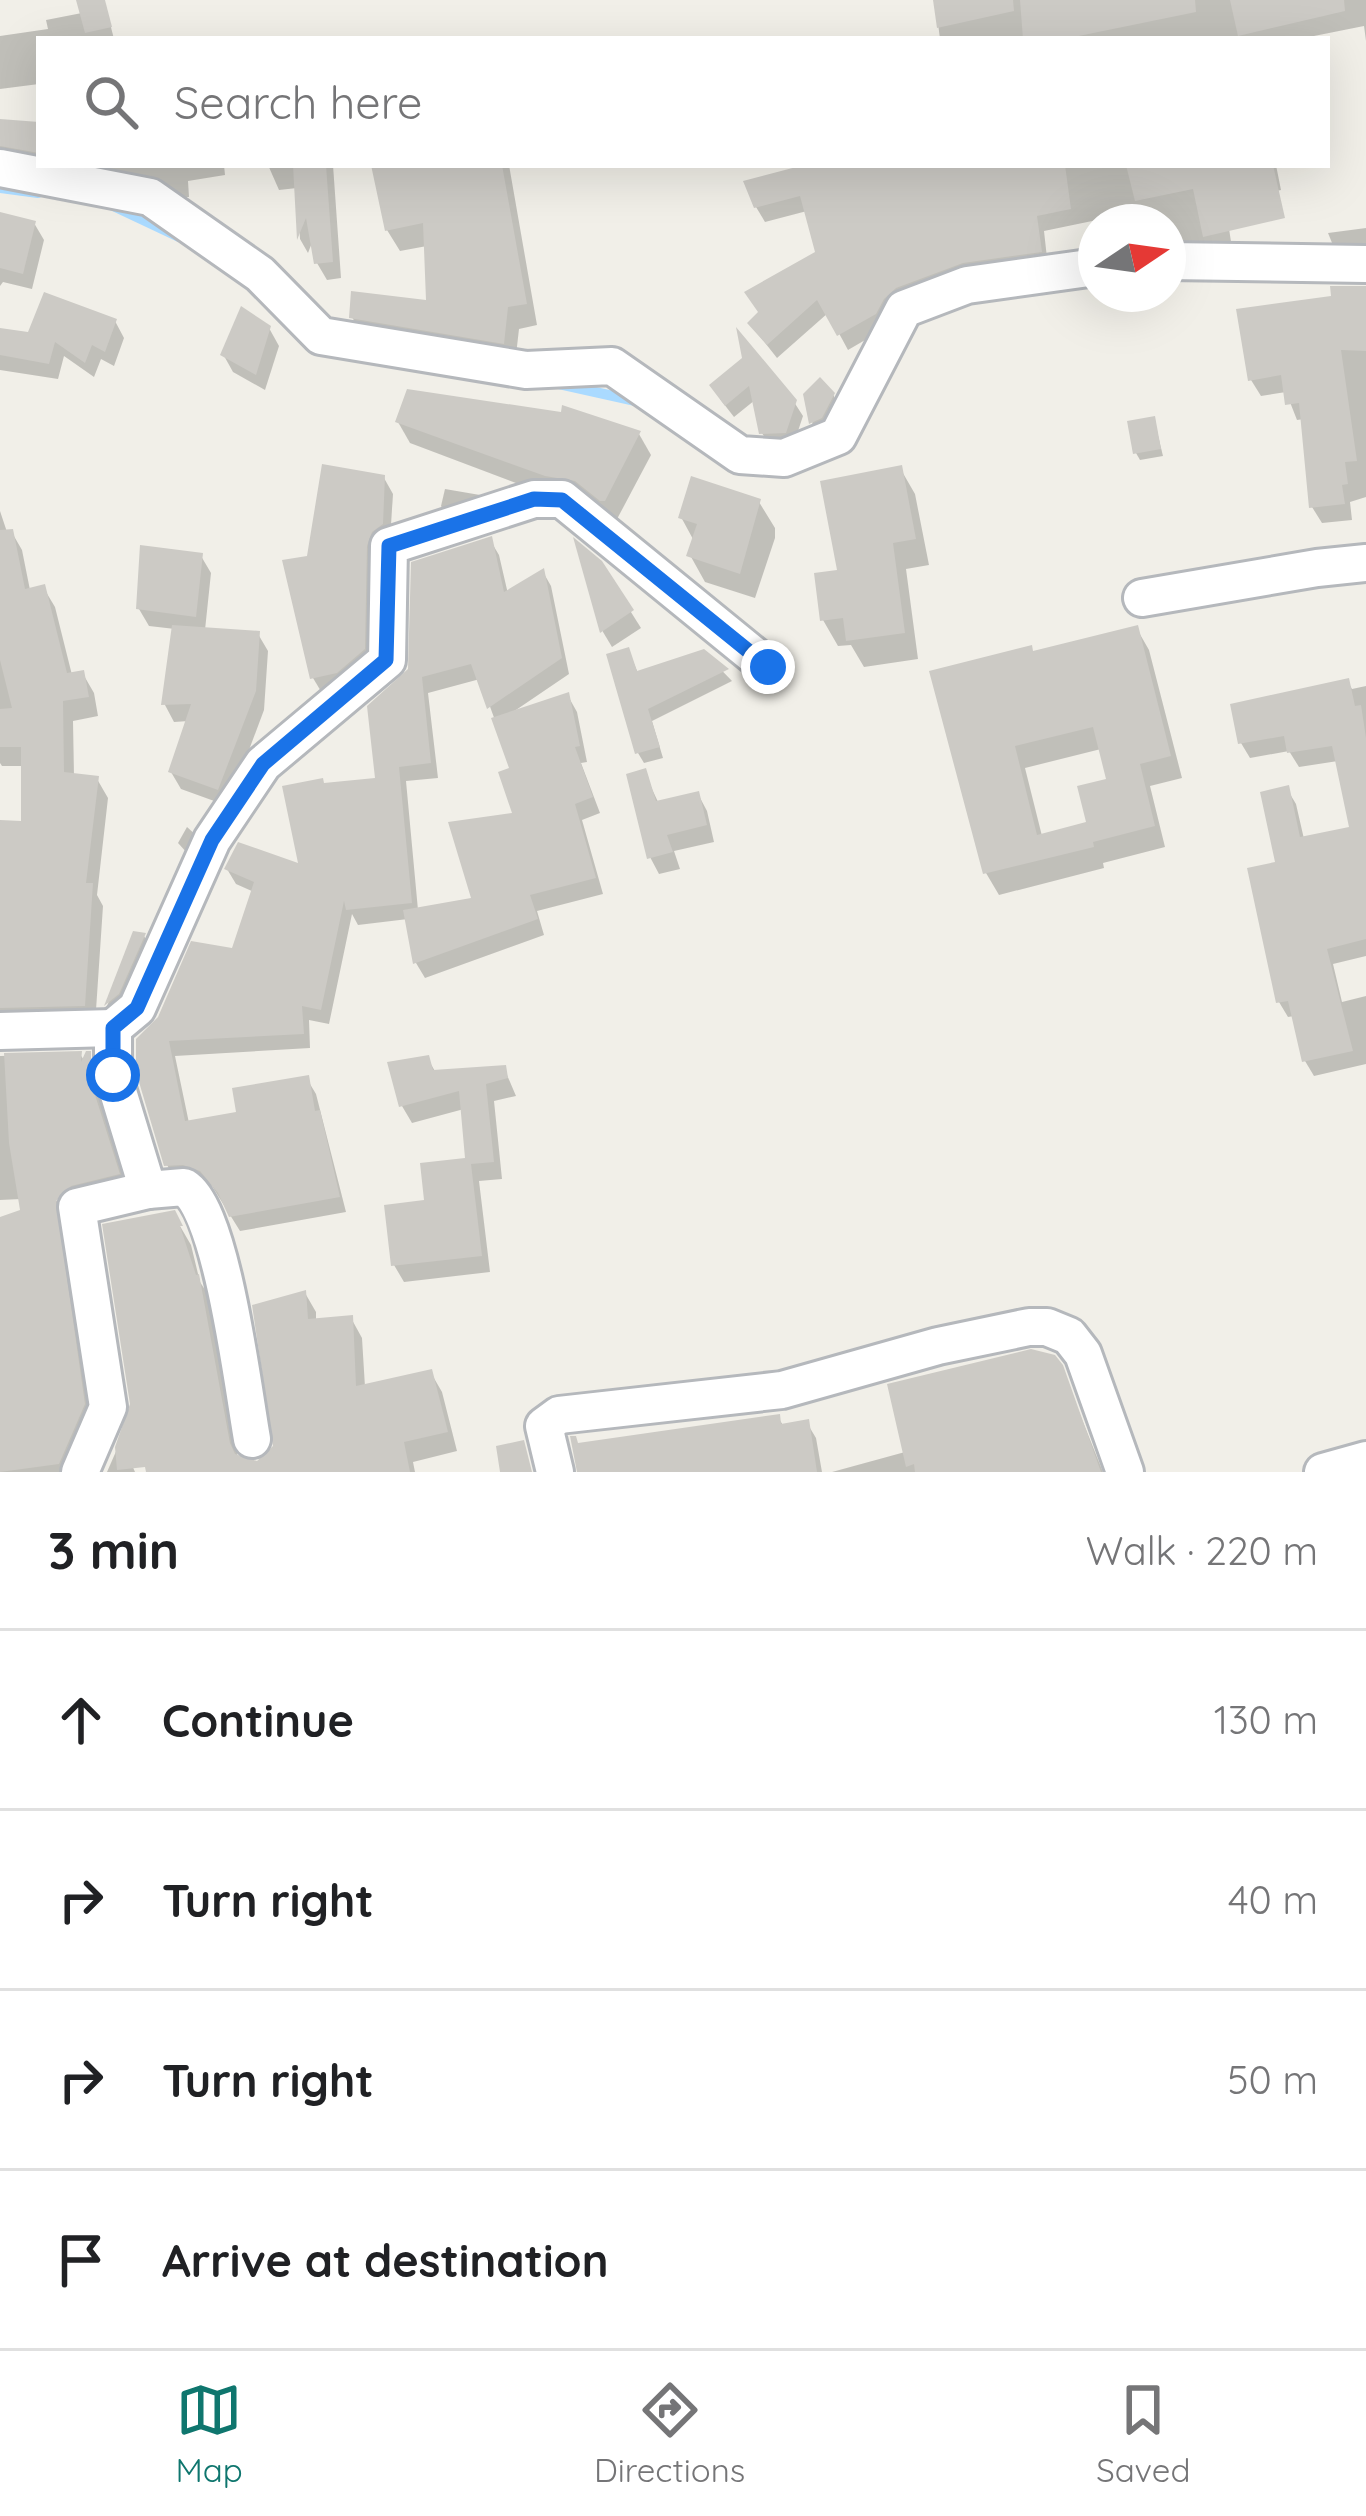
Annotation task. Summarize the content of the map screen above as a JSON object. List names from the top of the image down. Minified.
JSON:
{"north":"right","page":{"search":"Search here","heading":["3 min","Walk · 220 m"],"list":[["Continue","130 m"],["Turn right","40 m"],["Turn right","50 m"],"Arrive at destination"],"nav":["Map","Directions","Saved"]}}
